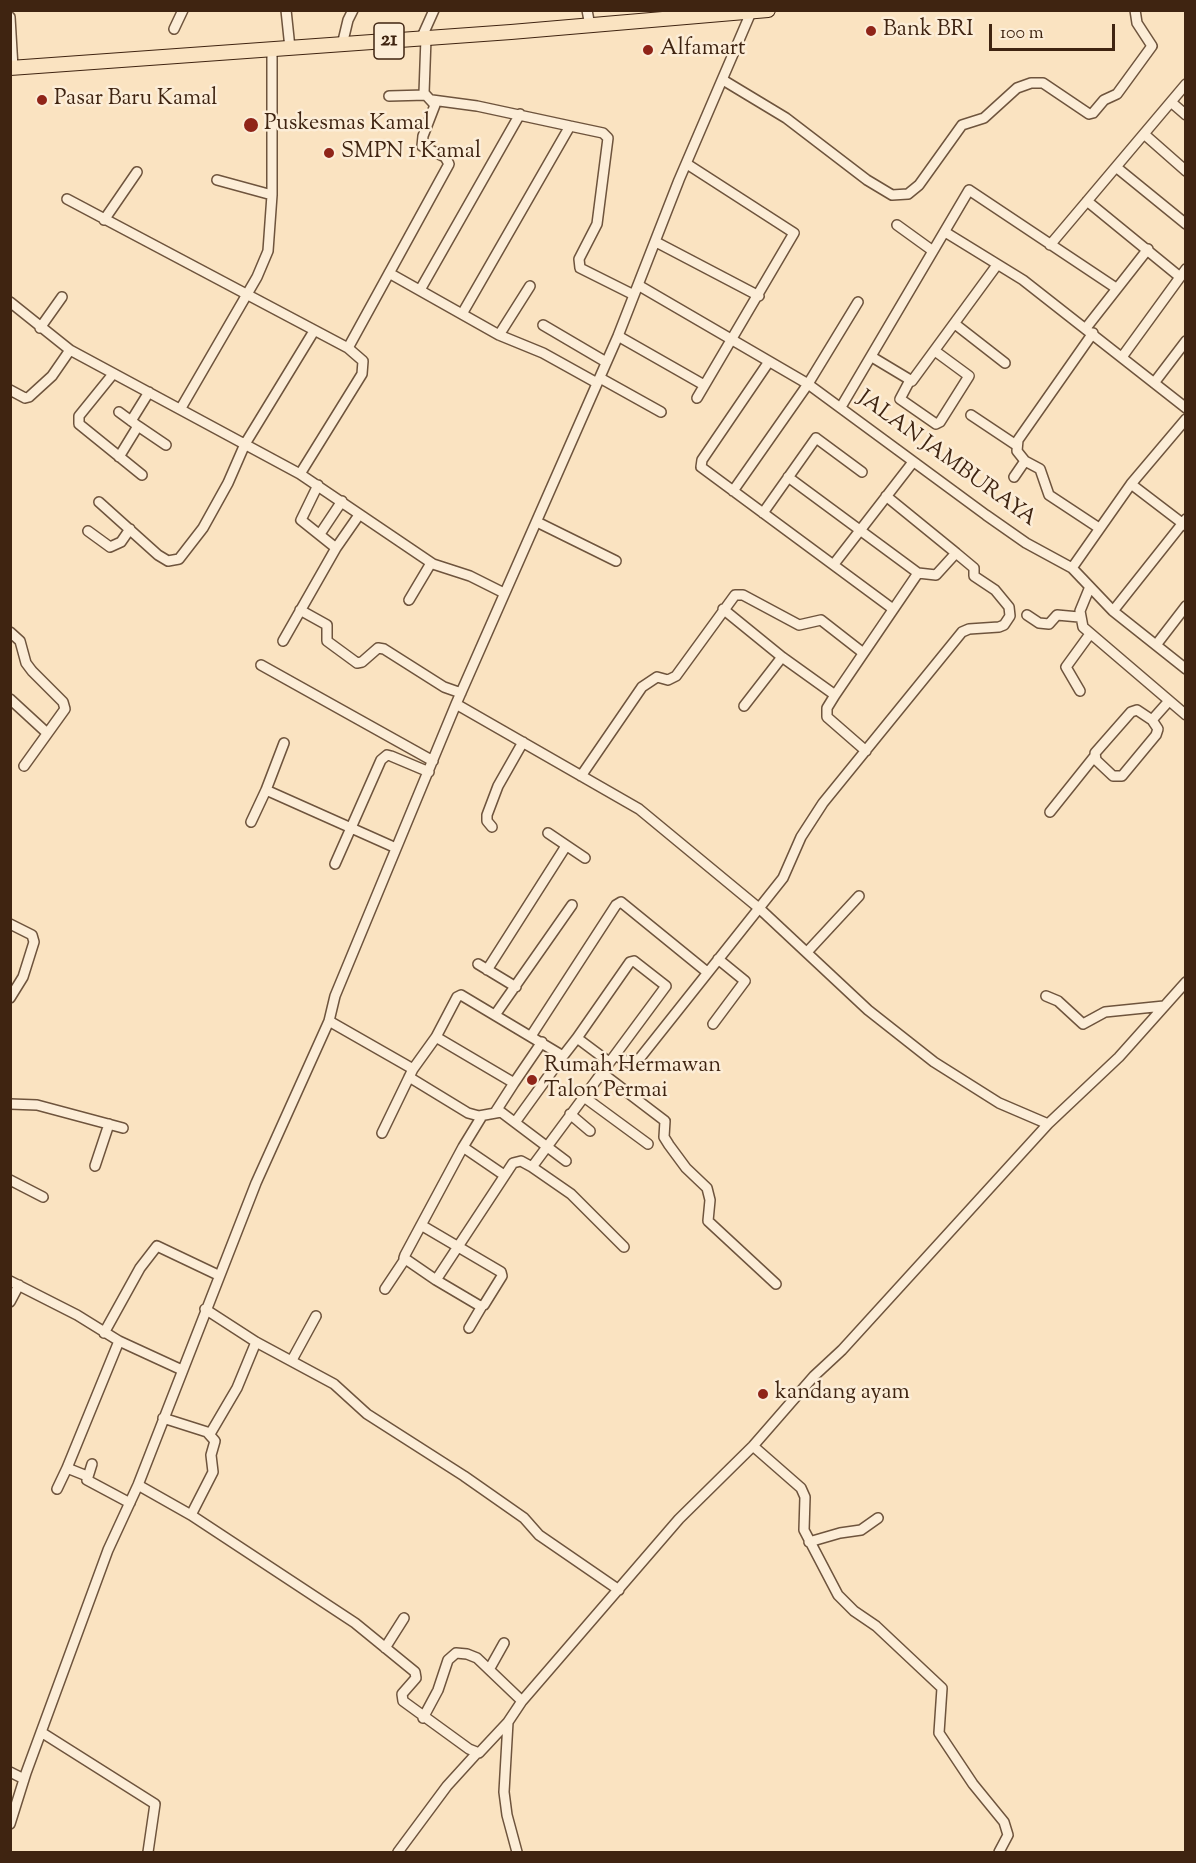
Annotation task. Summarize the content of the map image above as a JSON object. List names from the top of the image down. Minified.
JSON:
{"streets":{"highway":["21"],"street":["JALAN JAMBURAYA"]},"places":["Bank BRI","Alfamart","Pasar Baru Kamal","Puskesmas Kamal","SMPN 1 Kamal","Rumah Hermawan Talon Permai","kandang ayam"],"scale_bar":"100 m"}
